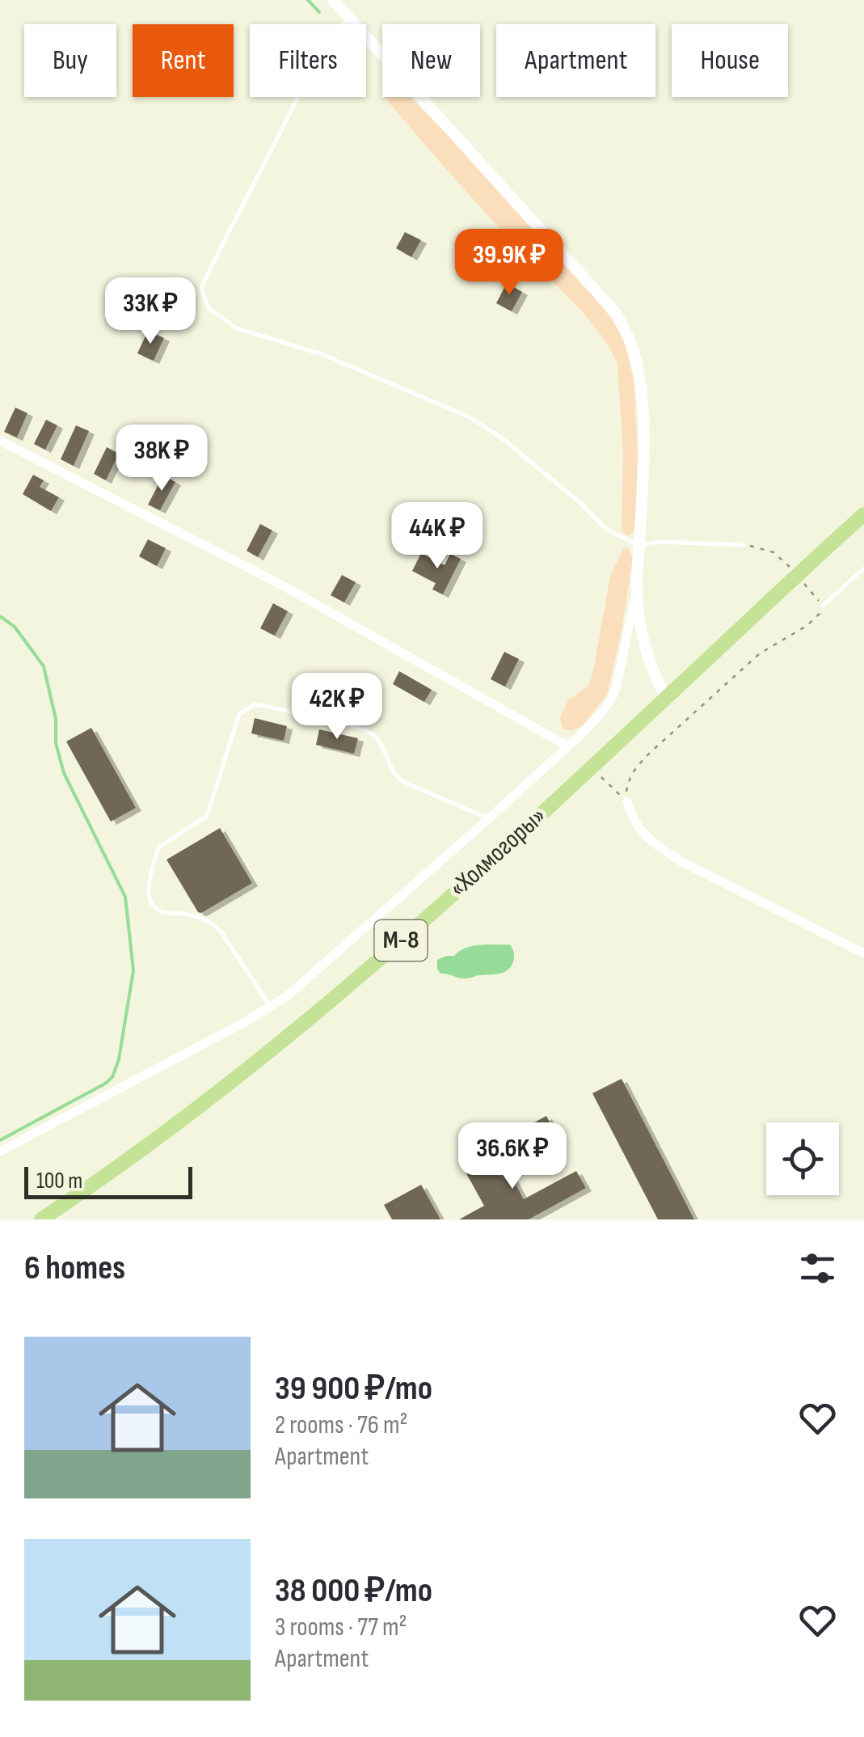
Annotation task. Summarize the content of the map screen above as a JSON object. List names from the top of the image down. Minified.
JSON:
{"streets":{"highway":["«Холмогоры»","М-8"]},"scale_bar":"100 m","page":{"chip":["Buy","Rent","Filters","New","Apartment","House"],"price":["39.9K ₽","33K ₽","38K ₽","44K ₽","42K ₽","36.6K ₽"],"scale":"100 m","heading":"6 homes","list":[{"name":"39 900 ₽/mo","note":"2 rooms · 76 m² · Apartment"},{"name":"38 000 ₽/mo","note":"3 rooms · 77 m² · Apartment"}]}}
